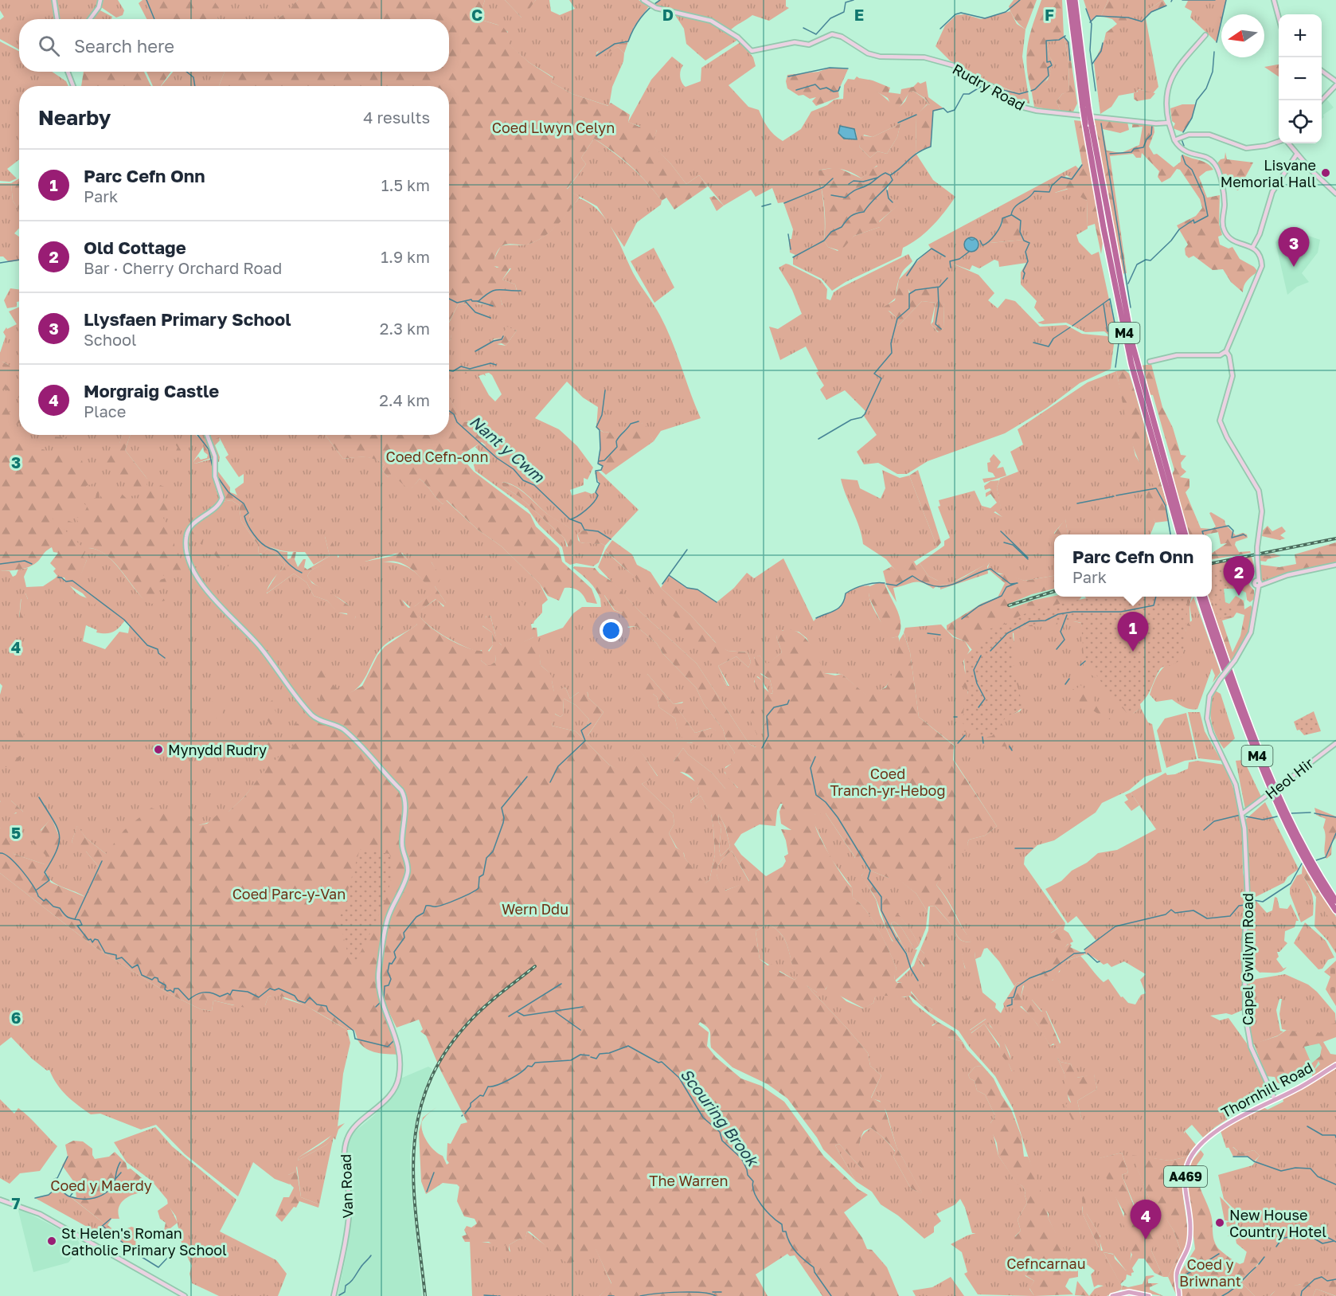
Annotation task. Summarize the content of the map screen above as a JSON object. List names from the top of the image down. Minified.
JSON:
{"streets":{"highway":["M4"],"main road":["Thornhill Road","A469"],"street":["Rudry Road","Heol Hir","Capel Gwilym Road","Van Road"]},"crossings":[["Heol Hir","Capel Gwilym Road"],["Capel Gwilym Road","Thornhill Road"]],"water":["Nant y Cwm","Scouring Brook"],"parks":["Coed Llwyn Celyn","Coed Cefn-onn","Coed Tranch-yr-Hebog","Coed Parc-y-Van","Wern Ddu","The Warren","Coed y Maerdy","Cefncarnau","Coed y Briwnant"],"places":["Lisvane Memorial Hall","Mynydd Rudry","New House Country Hotel","St Helen's Roman Catholic Primary School"],"north":"left","page":{"map_buttons":["+","−"],"search":"Search here","heading":["Nearby","4 results"],"list":[{"mark":"1","name":"Parc Cefn Onn","note":"Park","value":"1.5 km"},{"mark":"2","name":"Old Cottage","note":"Bar · Cherry Orchard Road","value":"1.9 km"},{"mark":"3","name":"Llysfaen Primary School","note":"School","value":"2.3 km"},{"mark":"4","name":"Morgraig Castle","note":"Place","value":"2.4 km"}],"pins":["3","2","1","4"],"popup":["Parc Cefn Onn","Park"]},"grid":{"columns":["C","D","E","F"],"rows":["3","4","5","6","7"]}}
